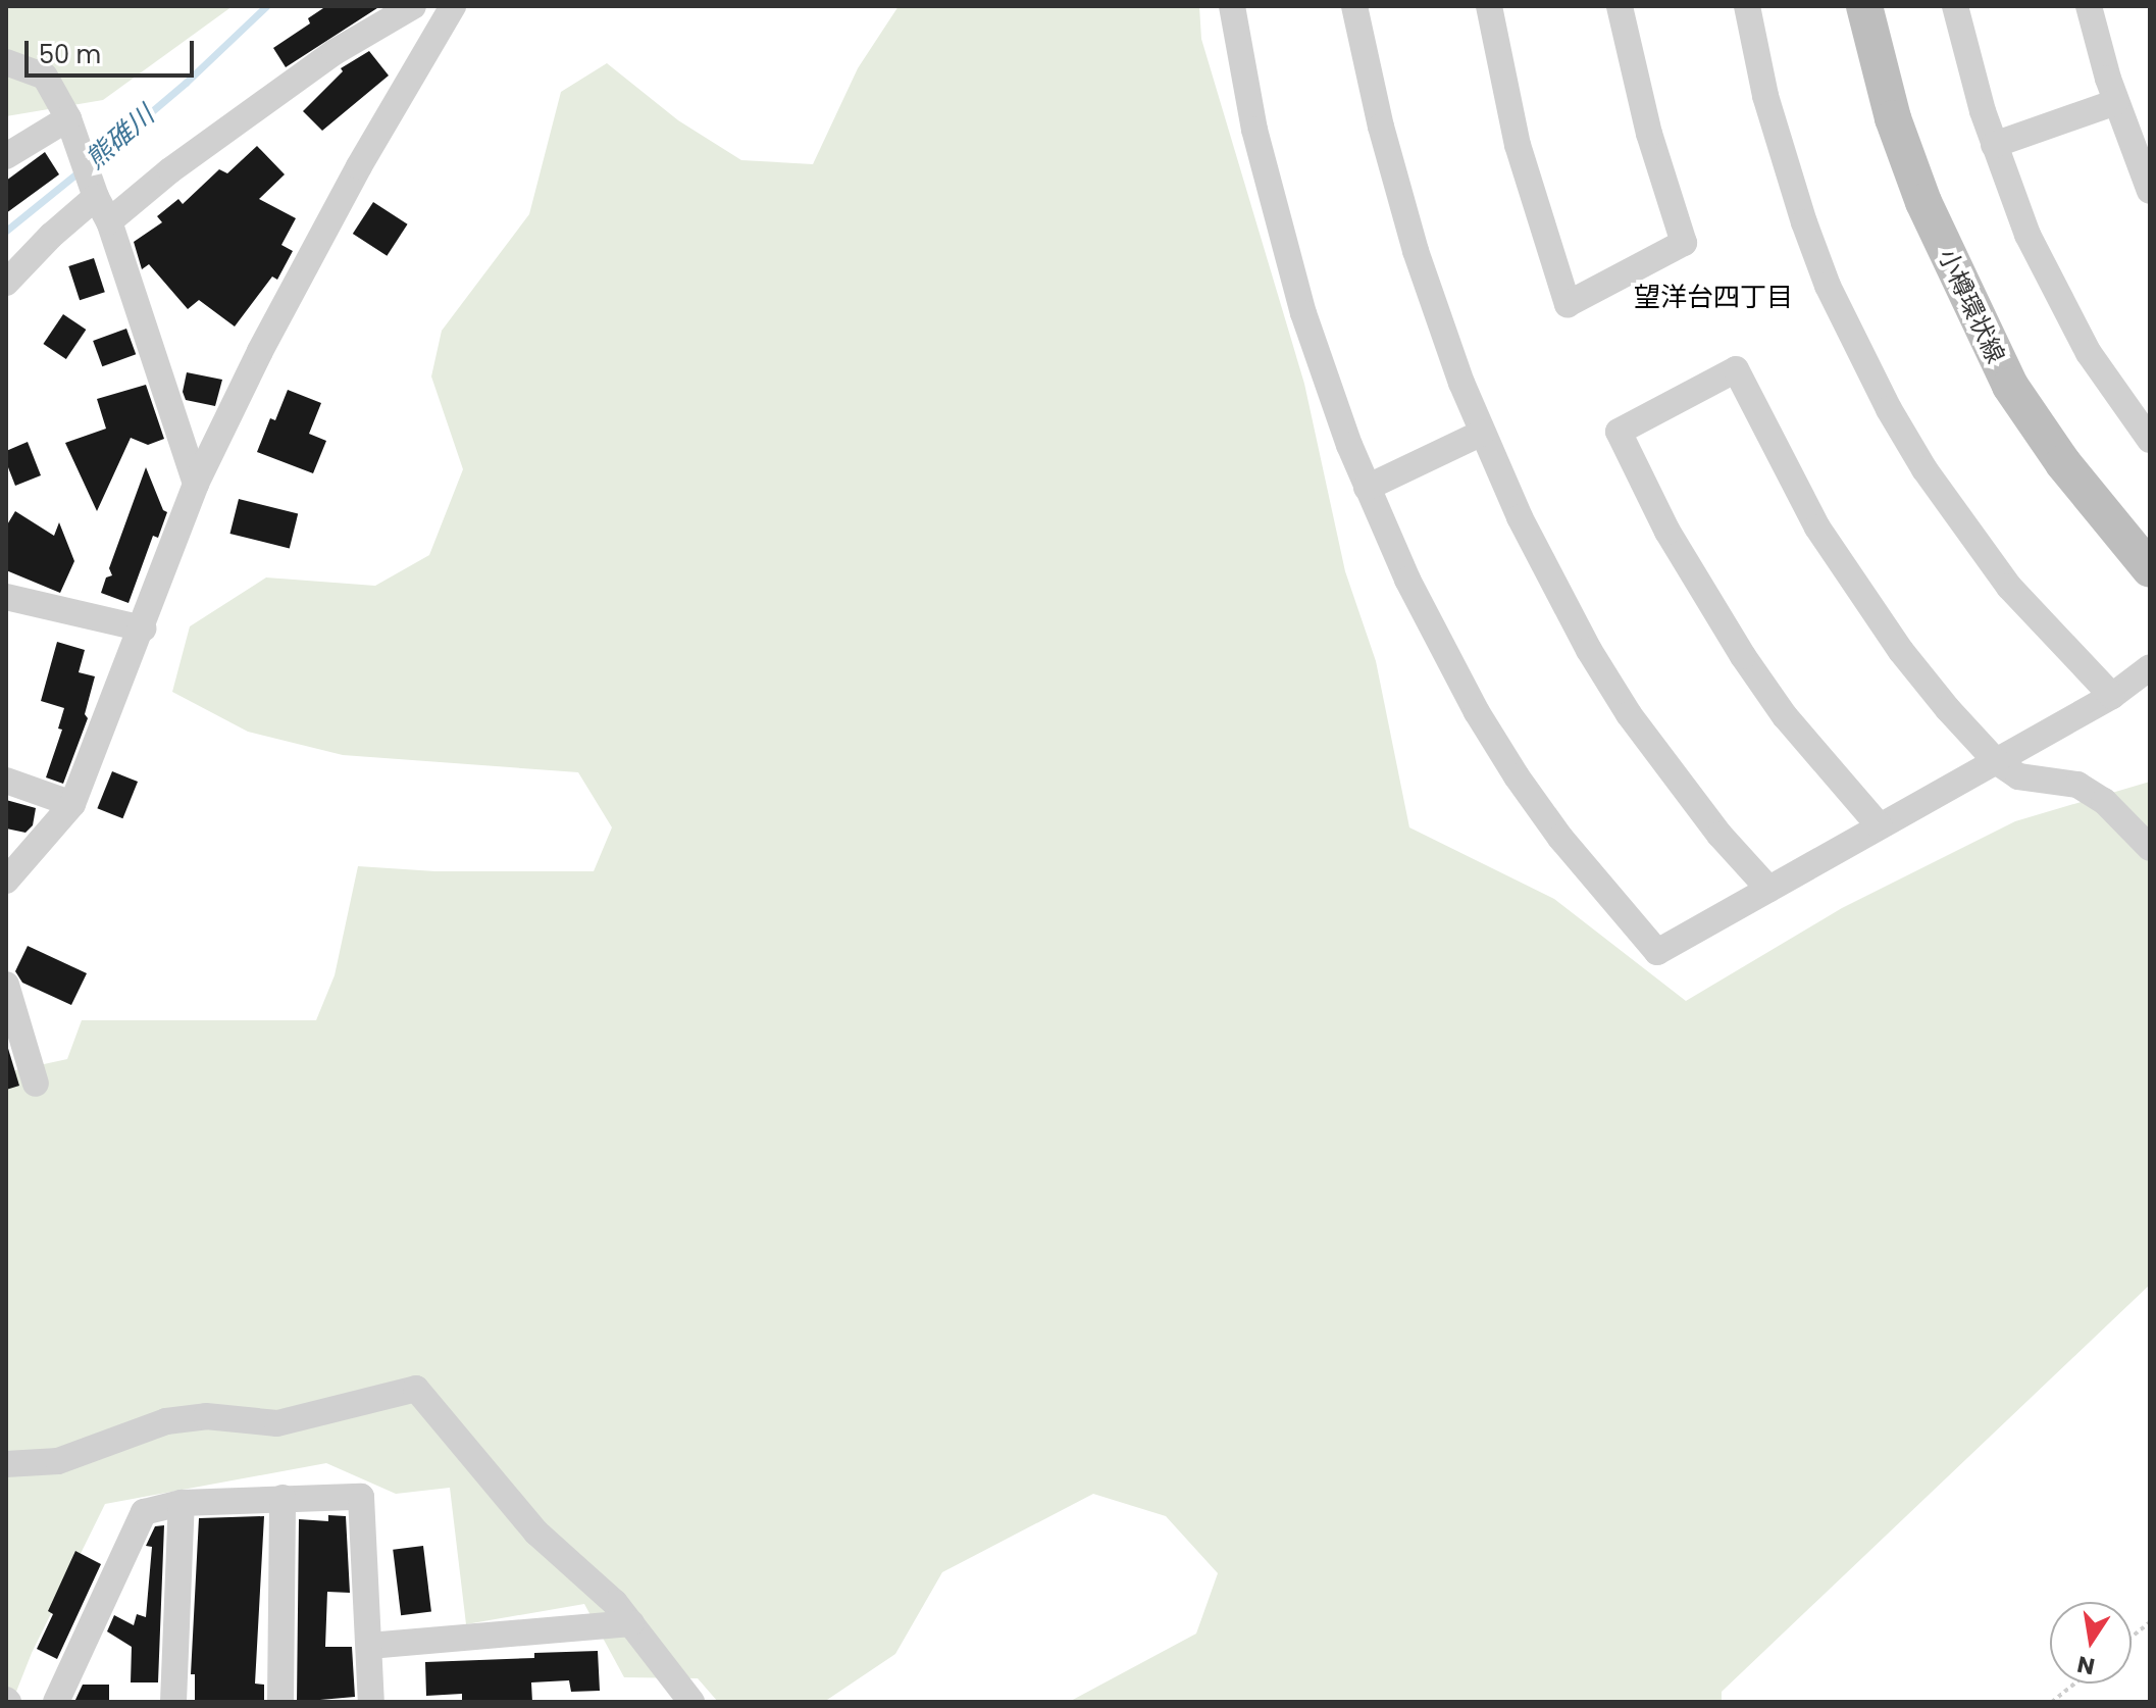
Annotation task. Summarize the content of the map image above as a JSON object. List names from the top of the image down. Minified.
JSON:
{"streets":{"main road":["小樽環状線"]},"districts":["望洋台四丁目"],"water":["熊碓川"],"scale_bar":"50 m","north":"bottom"}
